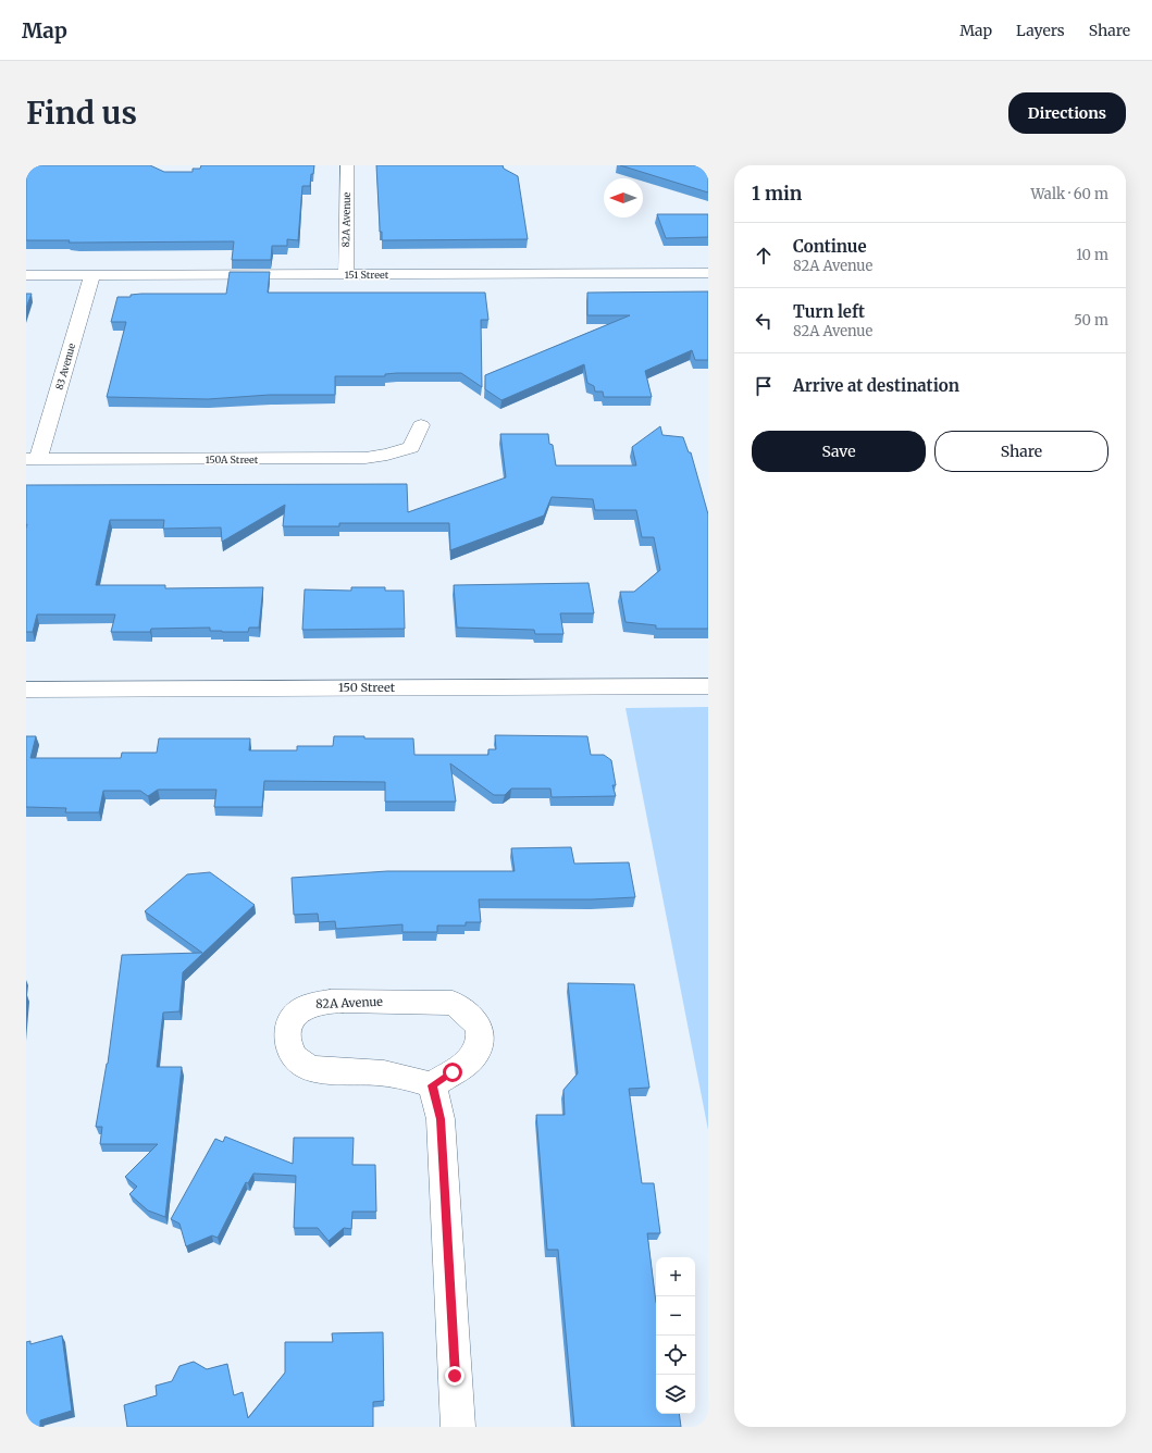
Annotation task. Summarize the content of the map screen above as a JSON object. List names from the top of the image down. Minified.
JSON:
{"streets":{"street":["82A Avenue","151 Street","83 Avenue","150A Street","150 Street"]},"crossings":[["82A Avenue","151 Street"],["151 Street","83 Avenue"],["83 Avenue","150A Street"]],"north":"left","page":{"header":"Map","nav":["Map","Layers","Share"],"buttons":["Directions",["Save","Share"]],"title":"Find us","heading":["1 min","Walk · 60 m"],"list":[["Continue","82A Avenue","10 m"],["Turn left","82A Avenue","50 m"],"Arrive at destination"],"map_buttons":["+","−"]}}
